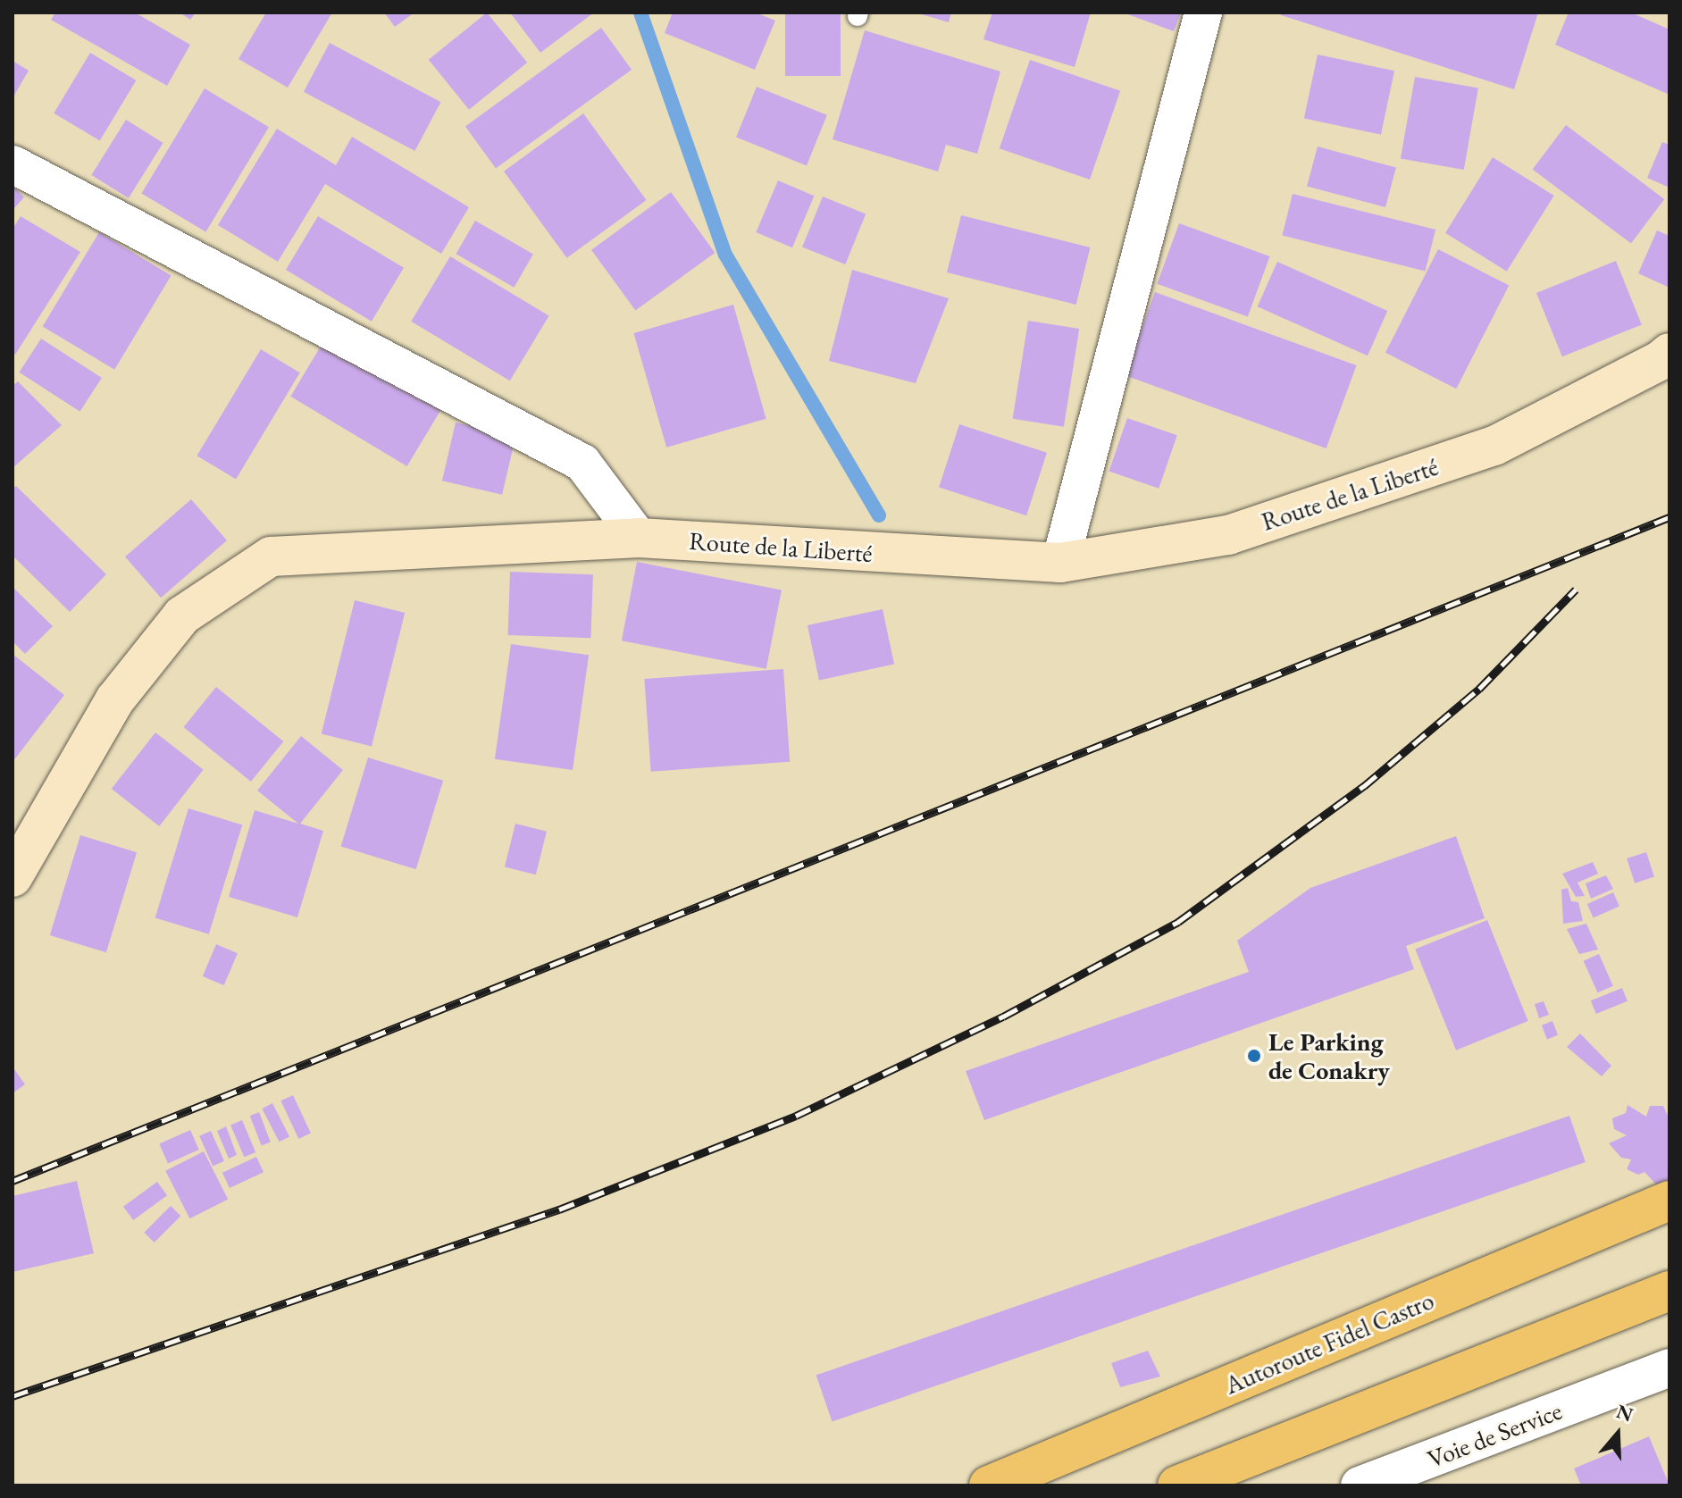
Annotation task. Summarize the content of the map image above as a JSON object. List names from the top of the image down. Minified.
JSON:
{"streets":{"highway":["Autoroute Fidel Castro"],"main road":["Route de la Liberté"],"street":["Voie de Service"]},"places":["Le Parking de Conakry"],"north":"top"}
